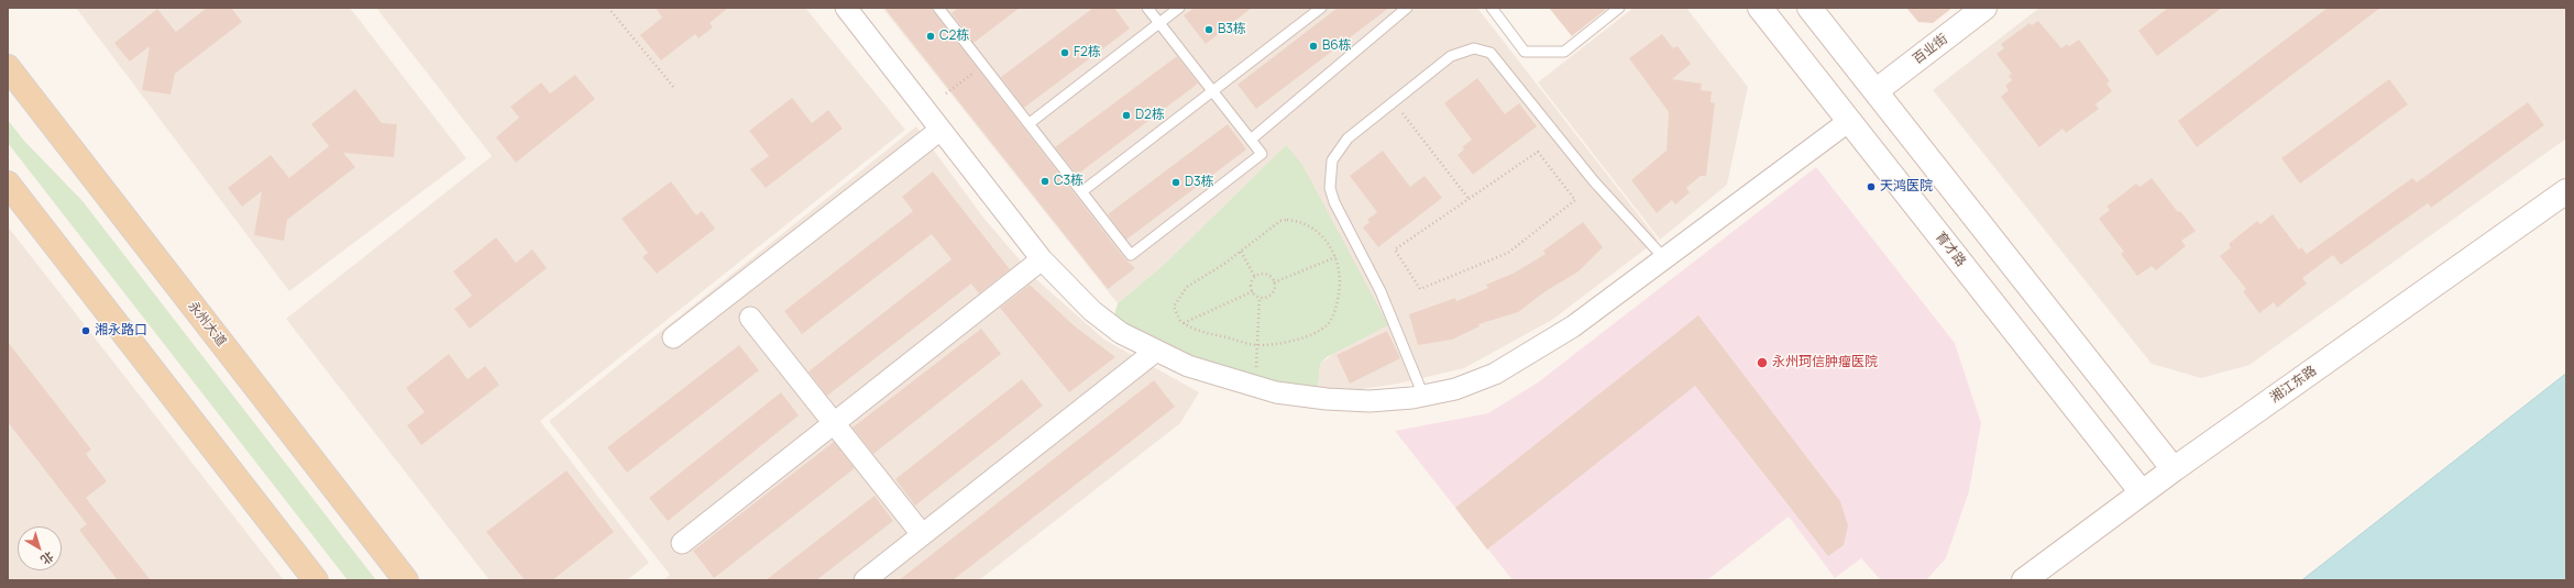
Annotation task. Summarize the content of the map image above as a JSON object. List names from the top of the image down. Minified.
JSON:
{"streets":{"main road":["百业街","育才路","永州大道","湘江东路"]},"crossings":[["育才路","湘江东路"]],"places":["B3栋","C2栋","B6栋","F2栋","D2栋","C3栋","D3栋","天鸿医院","湘永路口","永州珂信肿瘤医院"],"north":"bottom right"}
